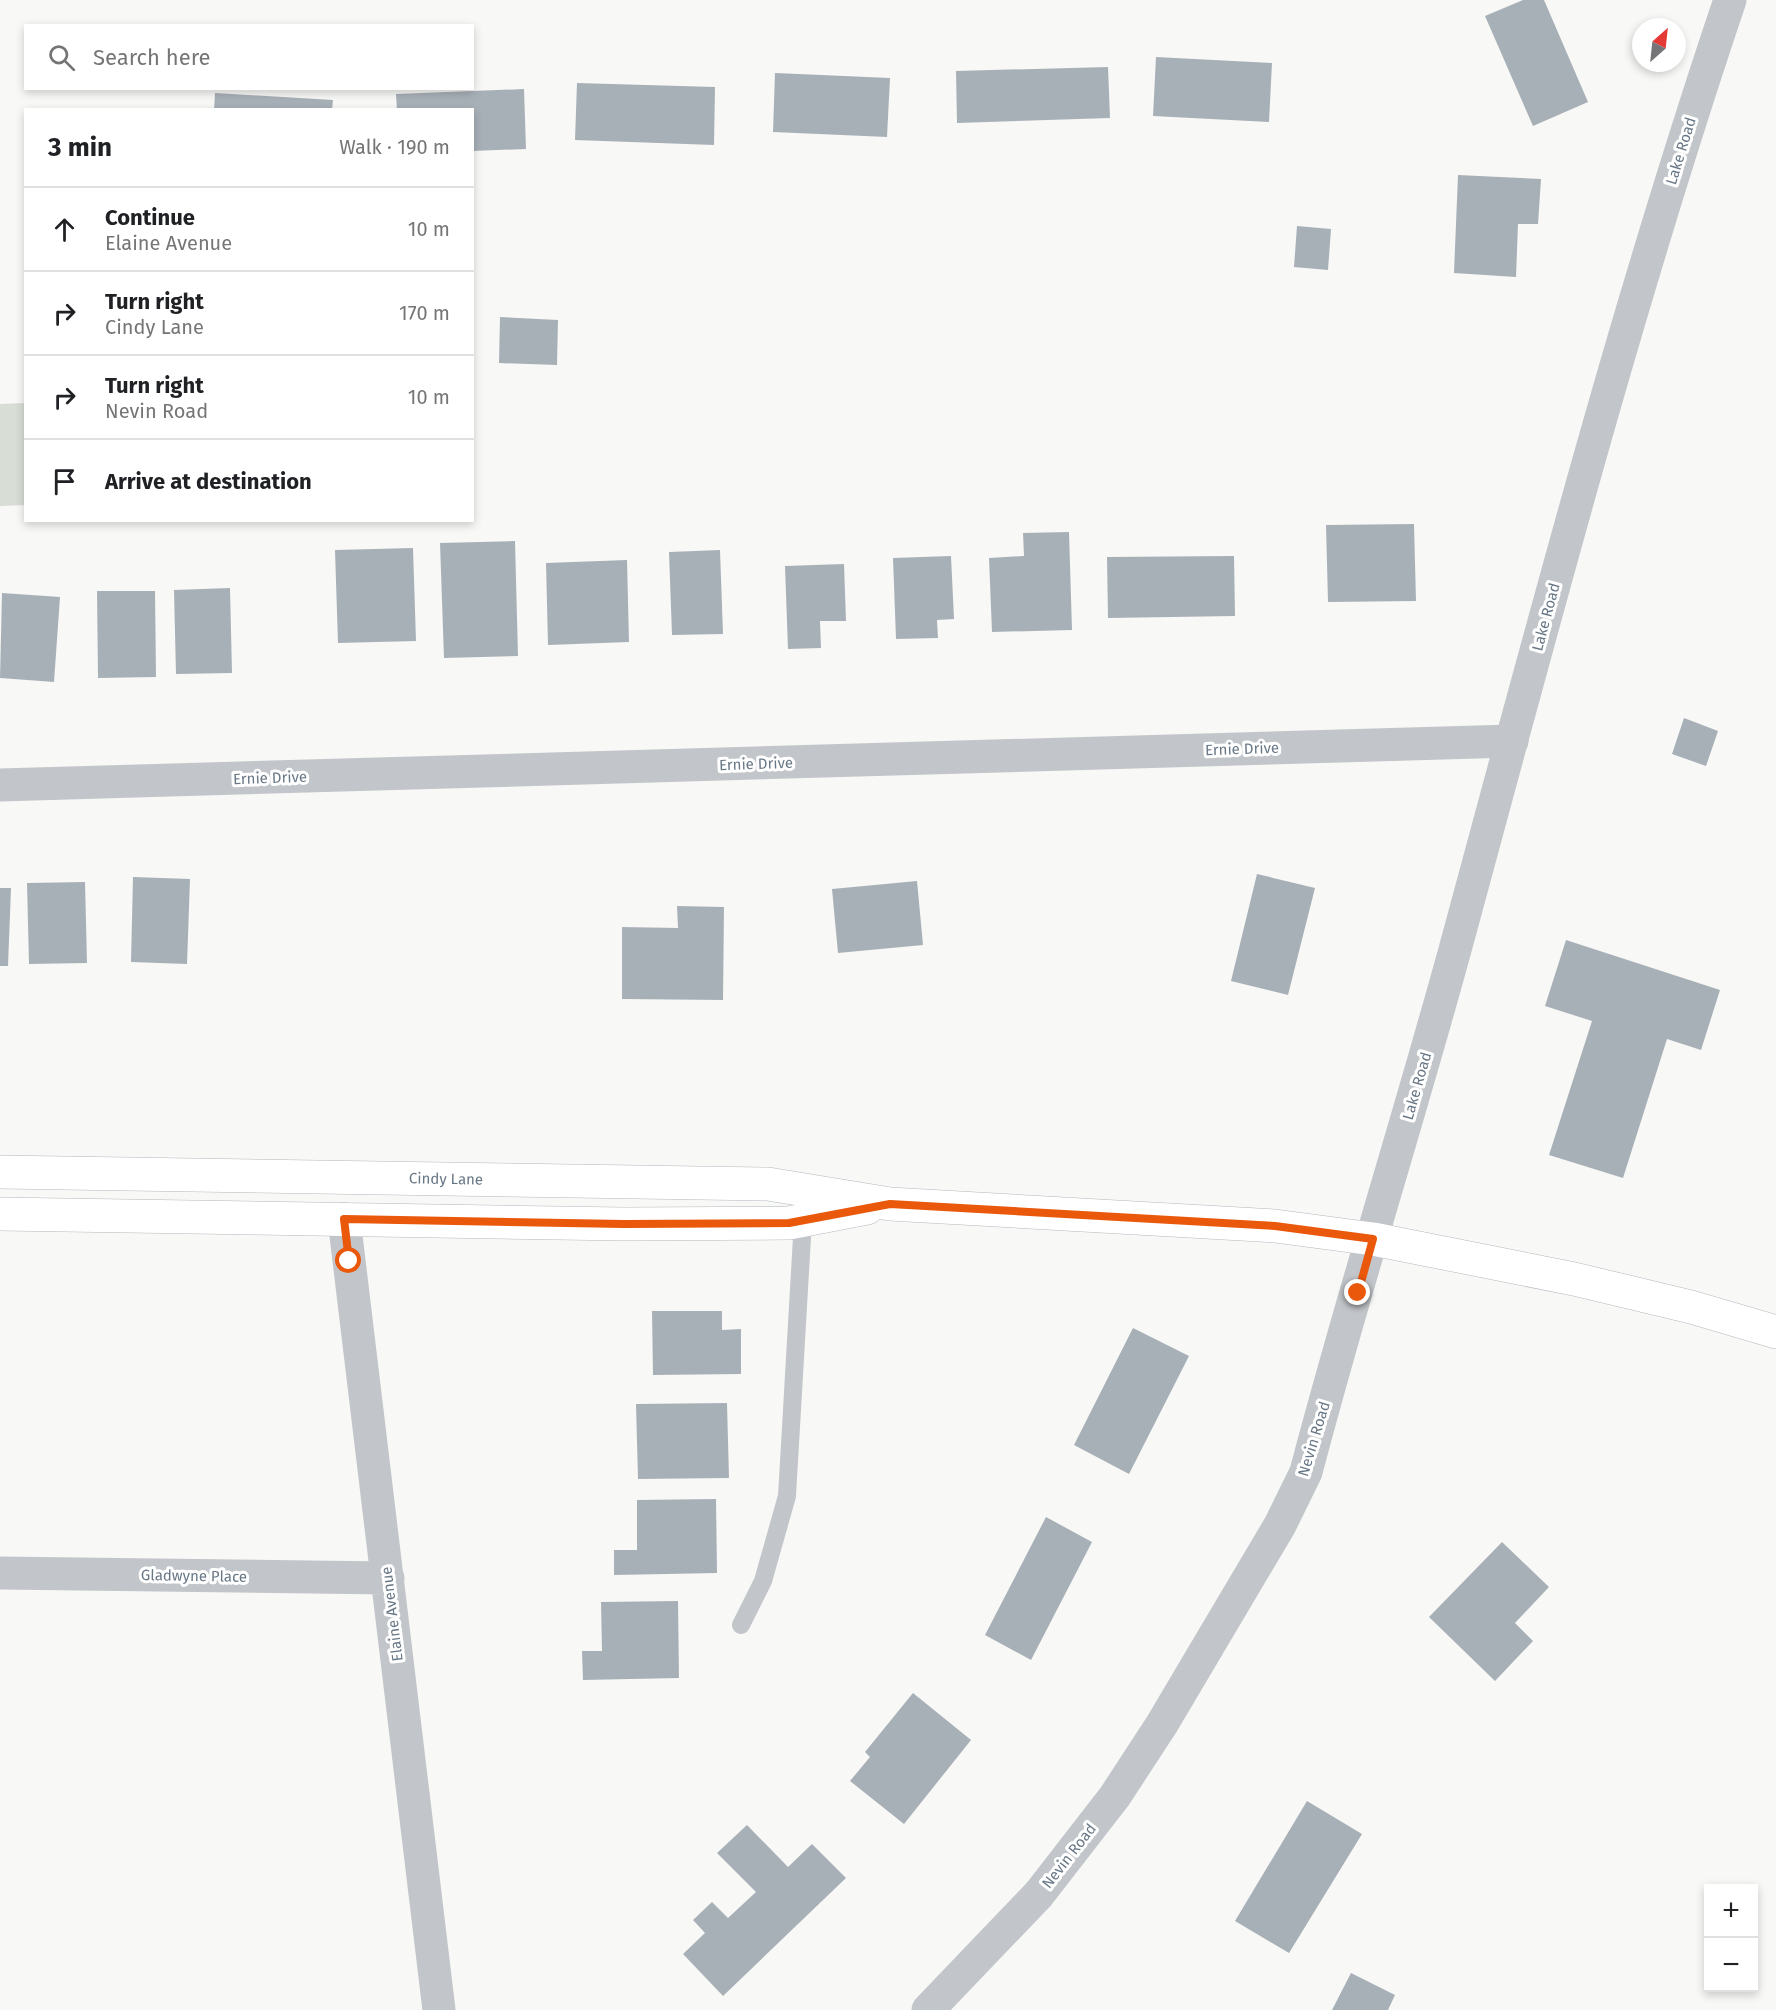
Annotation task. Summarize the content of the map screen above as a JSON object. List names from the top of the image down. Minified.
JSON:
{"streets":{"main road":["Cindy Lane"],"street":["Lake Road","Ernie Drive","Nevin Road","Gladwyne Place","Elaine Avenue"]},"crossings":[["Lake Road","Ernie Drive"],["Lake Road","Cindy Lane"],["Lake Road","Nevin Road"],["Cindy Lane","Nevin Road"],["Cindy Lane","Elaine Avenue"],["Gladwyne Place","Elaine Avenue"]],"north":"top right","page":{"search":"Search here","heading":["3 min","Walk · 190 m"],"list":[["Continue","Elaine Avenue","10 m"],["Turn right","Cindy Lane","170 m"],["Turn right","Nevin Road","10 m"],"Arrive at destination"],"map_buttons":["+","−"]}}
